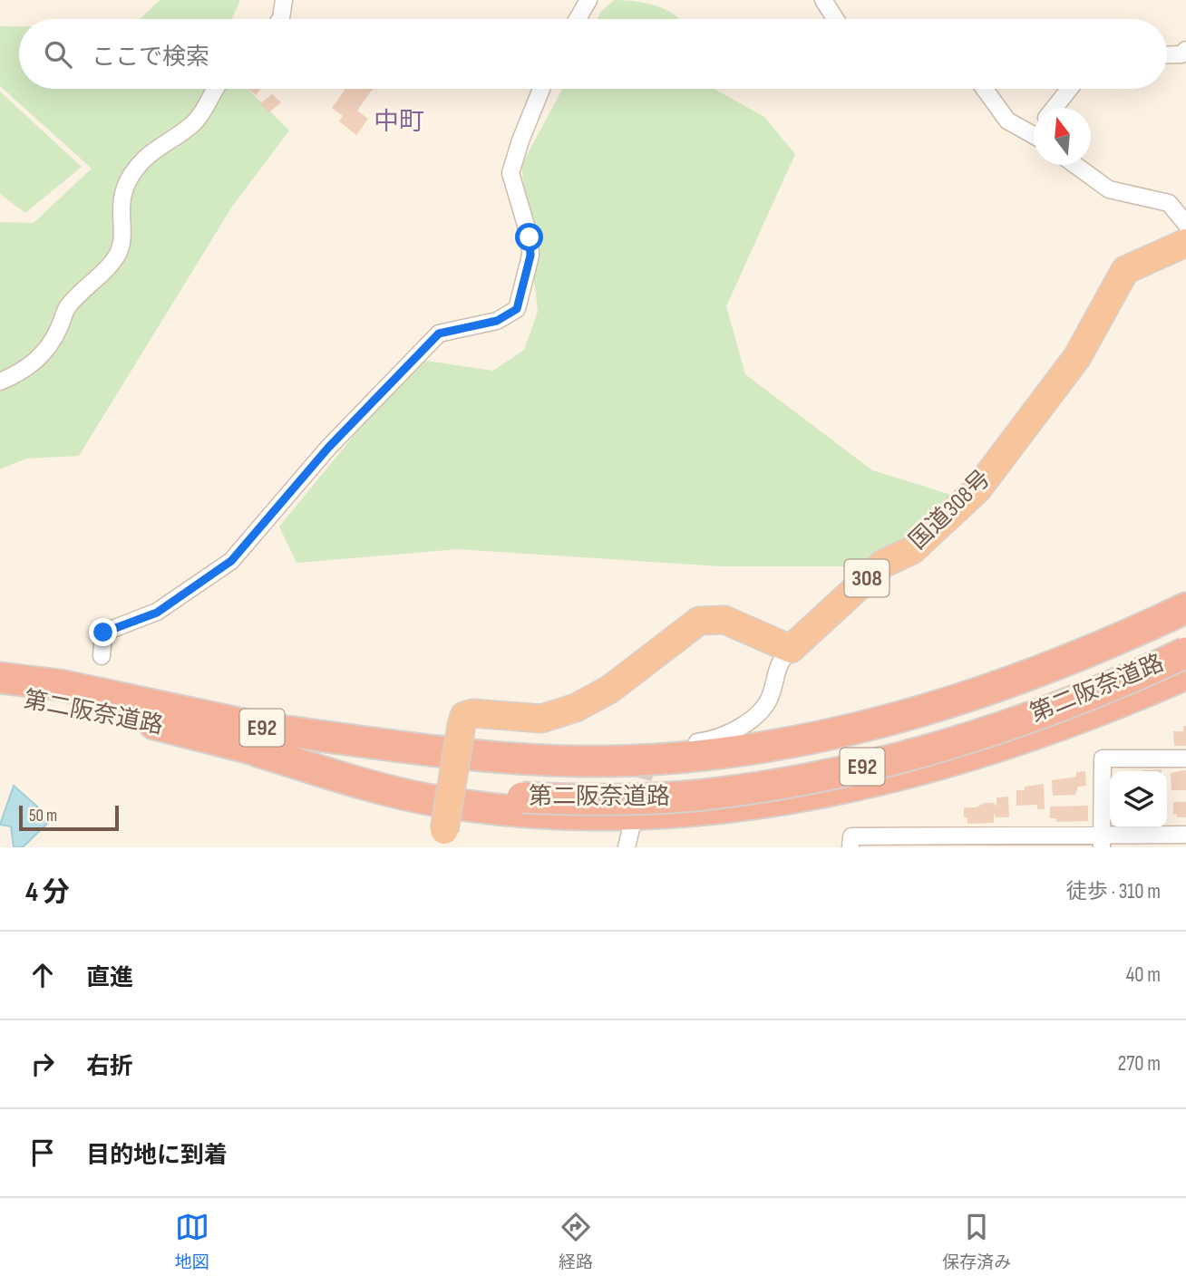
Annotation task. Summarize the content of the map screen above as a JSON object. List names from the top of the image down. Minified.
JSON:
{"streets":{"highway":["国道308号","308","第二阪奈道路","E92"]},"districts":["中町"],"scale_bar":"50 m","north":"top","page":{"search":"ここで検索","scale":"50 m","heading":["4 分","徒歩 · 310 m"],"list":[["直進","40 m"],["右折","270 m"],"目的地に到着"],"nav":["地図","経路","保存済み"]}}
